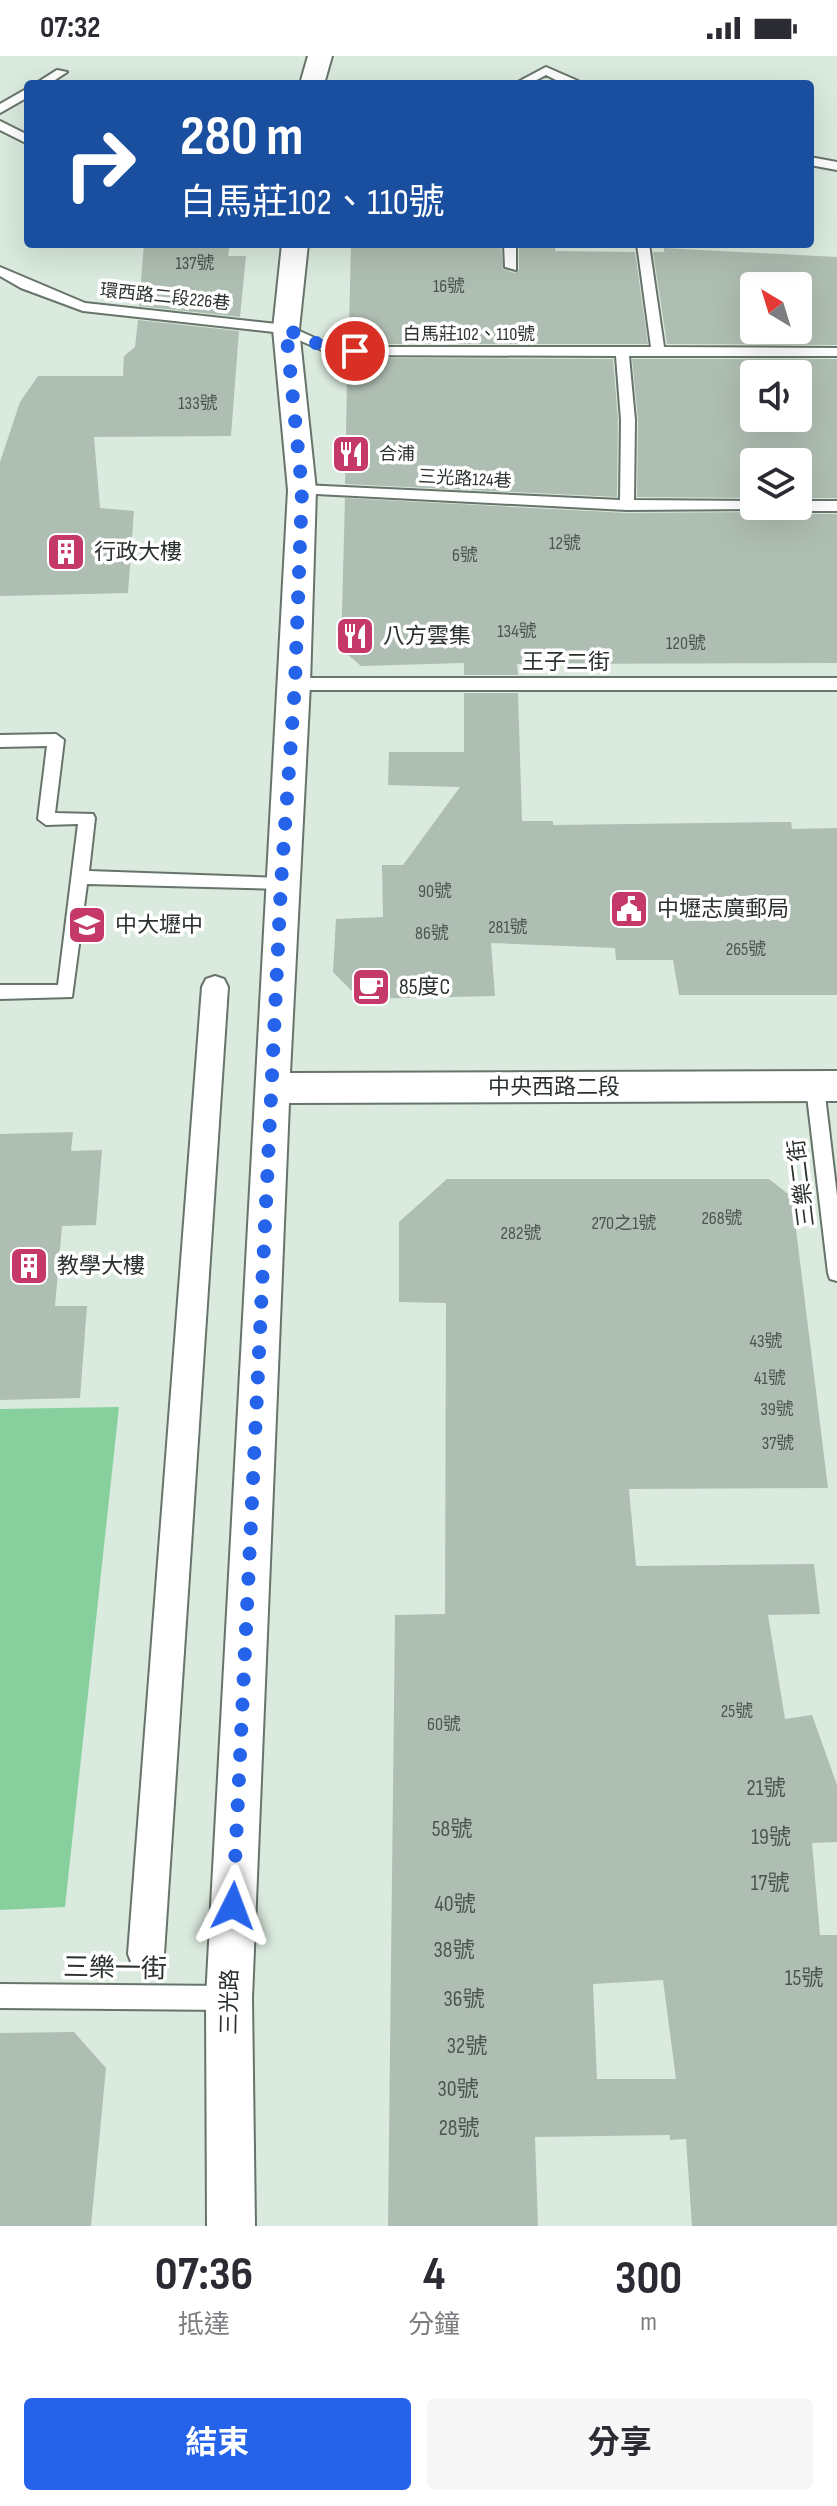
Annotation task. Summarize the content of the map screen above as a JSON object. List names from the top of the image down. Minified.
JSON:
{"streets":{"street":["中央西路二段","三光路"],"lane":["環西路二段226巷","白馬莊102、110號","三光路124巷","王子二街","三樂二街","三樂一街"]},"crossings":[["環西路二段226巷","白馬莊102、110號"],["環西路二段226巷","三光路"],["白馬莊102、110號","三光路"],["三光路124巷","三光路"],["王子二街","三光路"],["中央西路二段","三樂二街"],["中央西路二段","三光路"],["三樂一街","三光路"]],"places":{"restaurant":["合浦","八方雲集"],"building":["行政大樓","教學大樓"],"public building":["中壢志廣郵局"],"school or university":["中大壢中"],"cafe":["85度C"]},"house_numbers":["137號","16號","133號","12號","6號","134號","120號","90號","281號","86號","265號","268號","270之1號","282號","43號","41號","39號","37號","25號","60號","21號","58號","19號","17號","40號","38號","15號","36號","32號","30號","28號"],"north":"top left","page":{"status":"07:32","turn":["280 m","白馬莊102、110號"],"eta":["07:36","抵達","4","分鐘","300","m"],"buttons":["結束","分享"]}}
